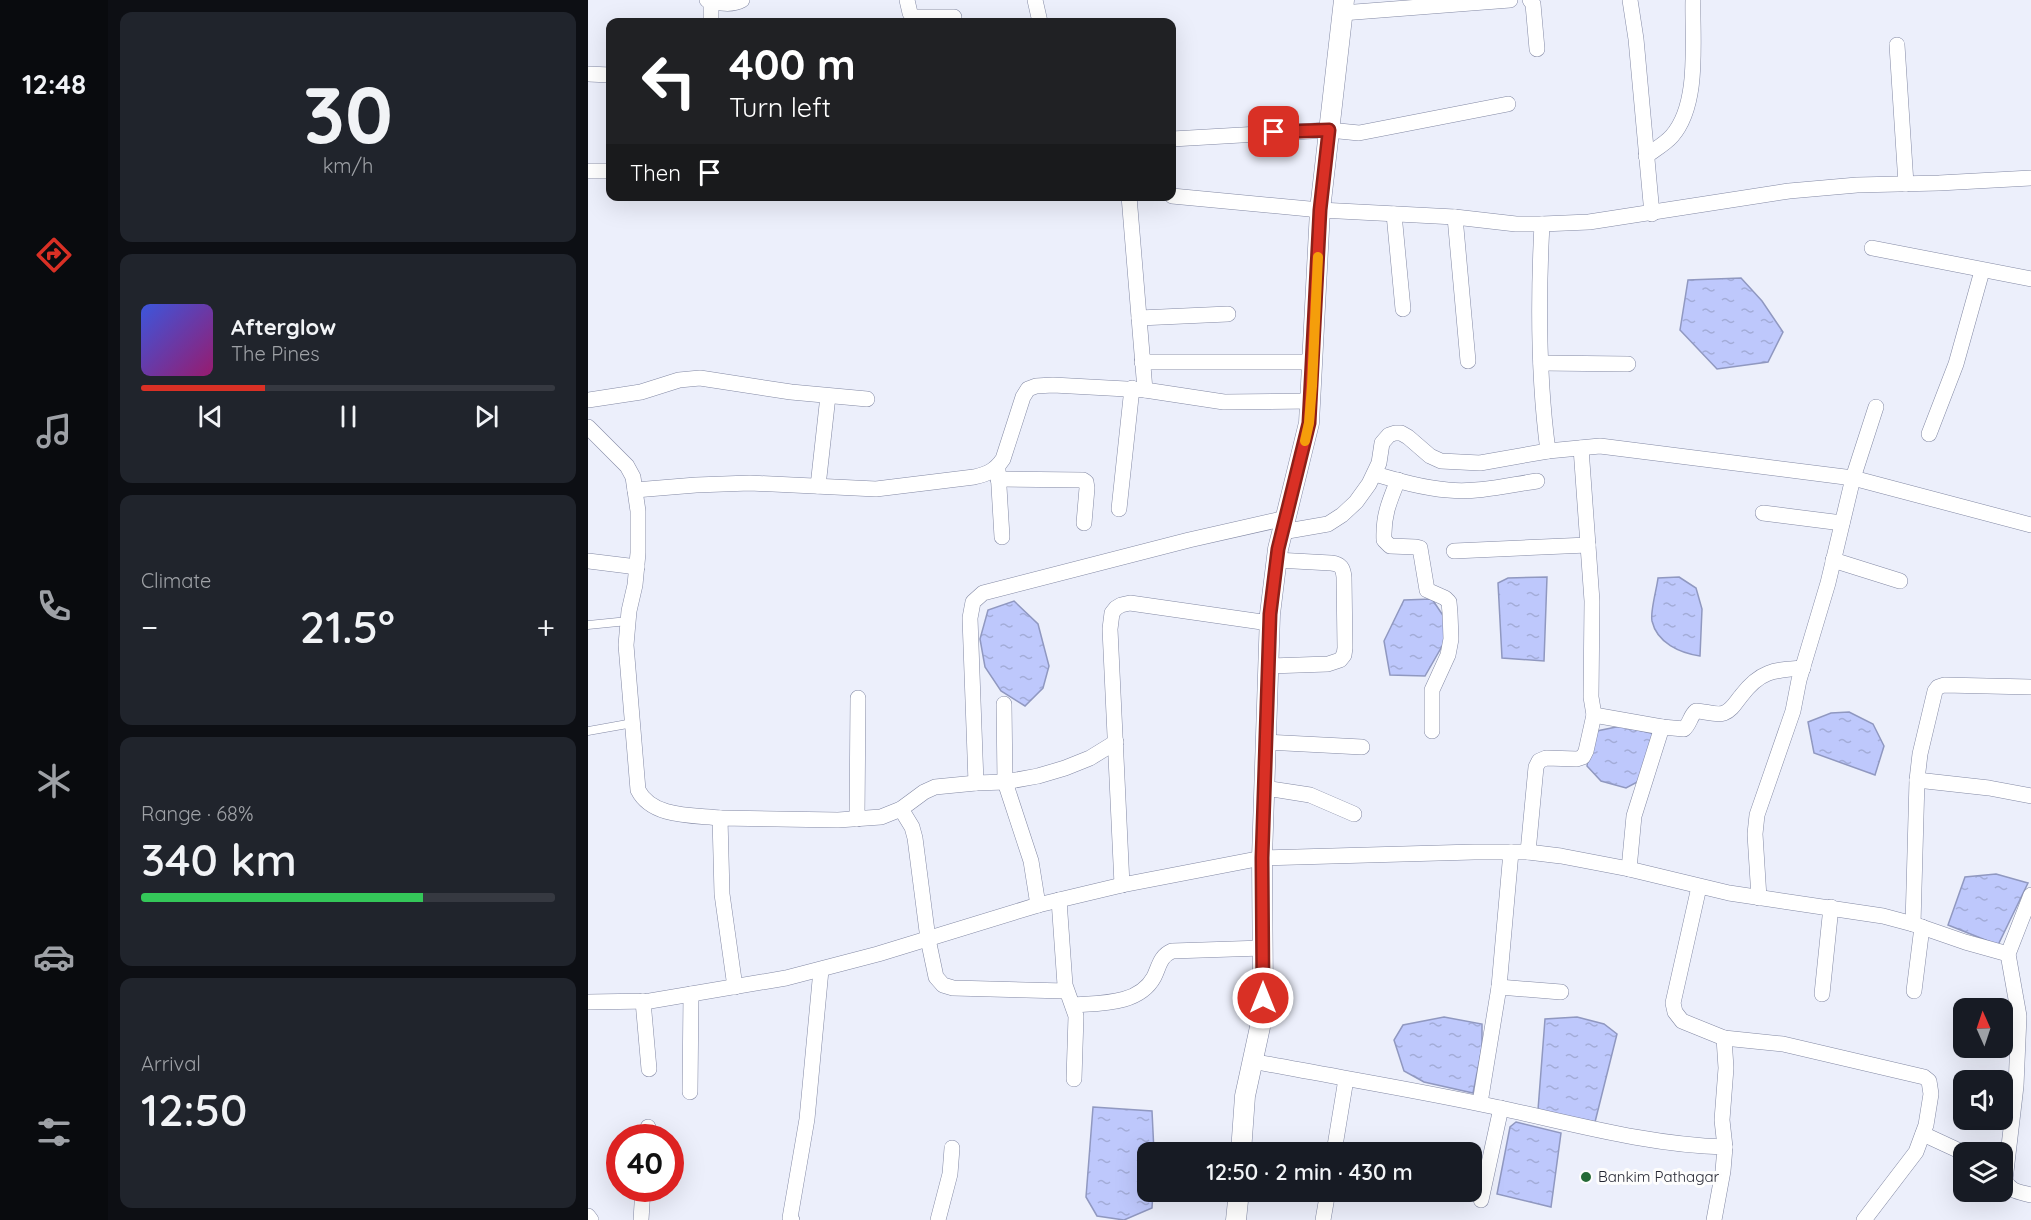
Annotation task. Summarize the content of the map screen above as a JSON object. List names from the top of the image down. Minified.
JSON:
{"places":["Bankim Pathagar"],"north":"top","page":{"tabs":"12:48","tile":[["30","km/h"],"Climate",["Range · 68%","340 km"],["Arrival","12:50"]],"turn":["400 m","Turn left"],"then":"Then","song":["Afterglow","The Pines"],"heat":["−","21.5°","+"],"limit":"40","trip":"12:50 · 2 min · 430 m"}}
